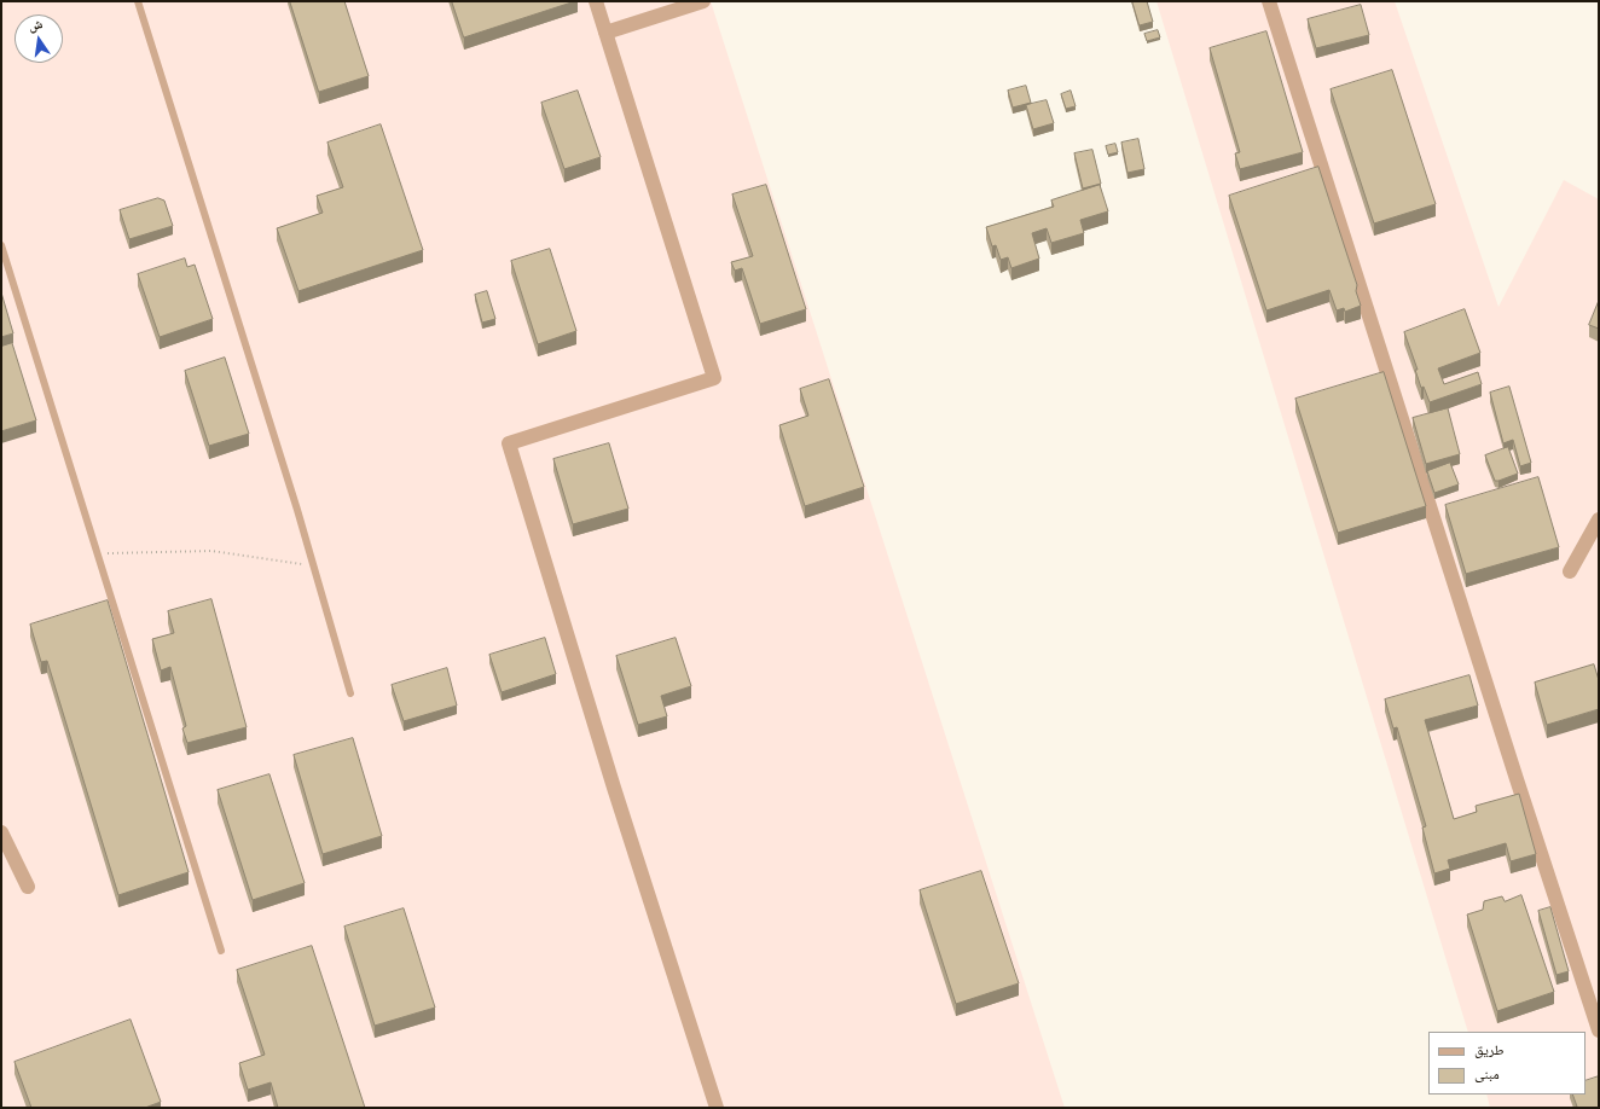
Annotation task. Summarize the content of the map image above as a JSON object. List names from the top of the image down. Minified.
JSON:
{"legend":["طريق","مبنى"],"north":"top"}
